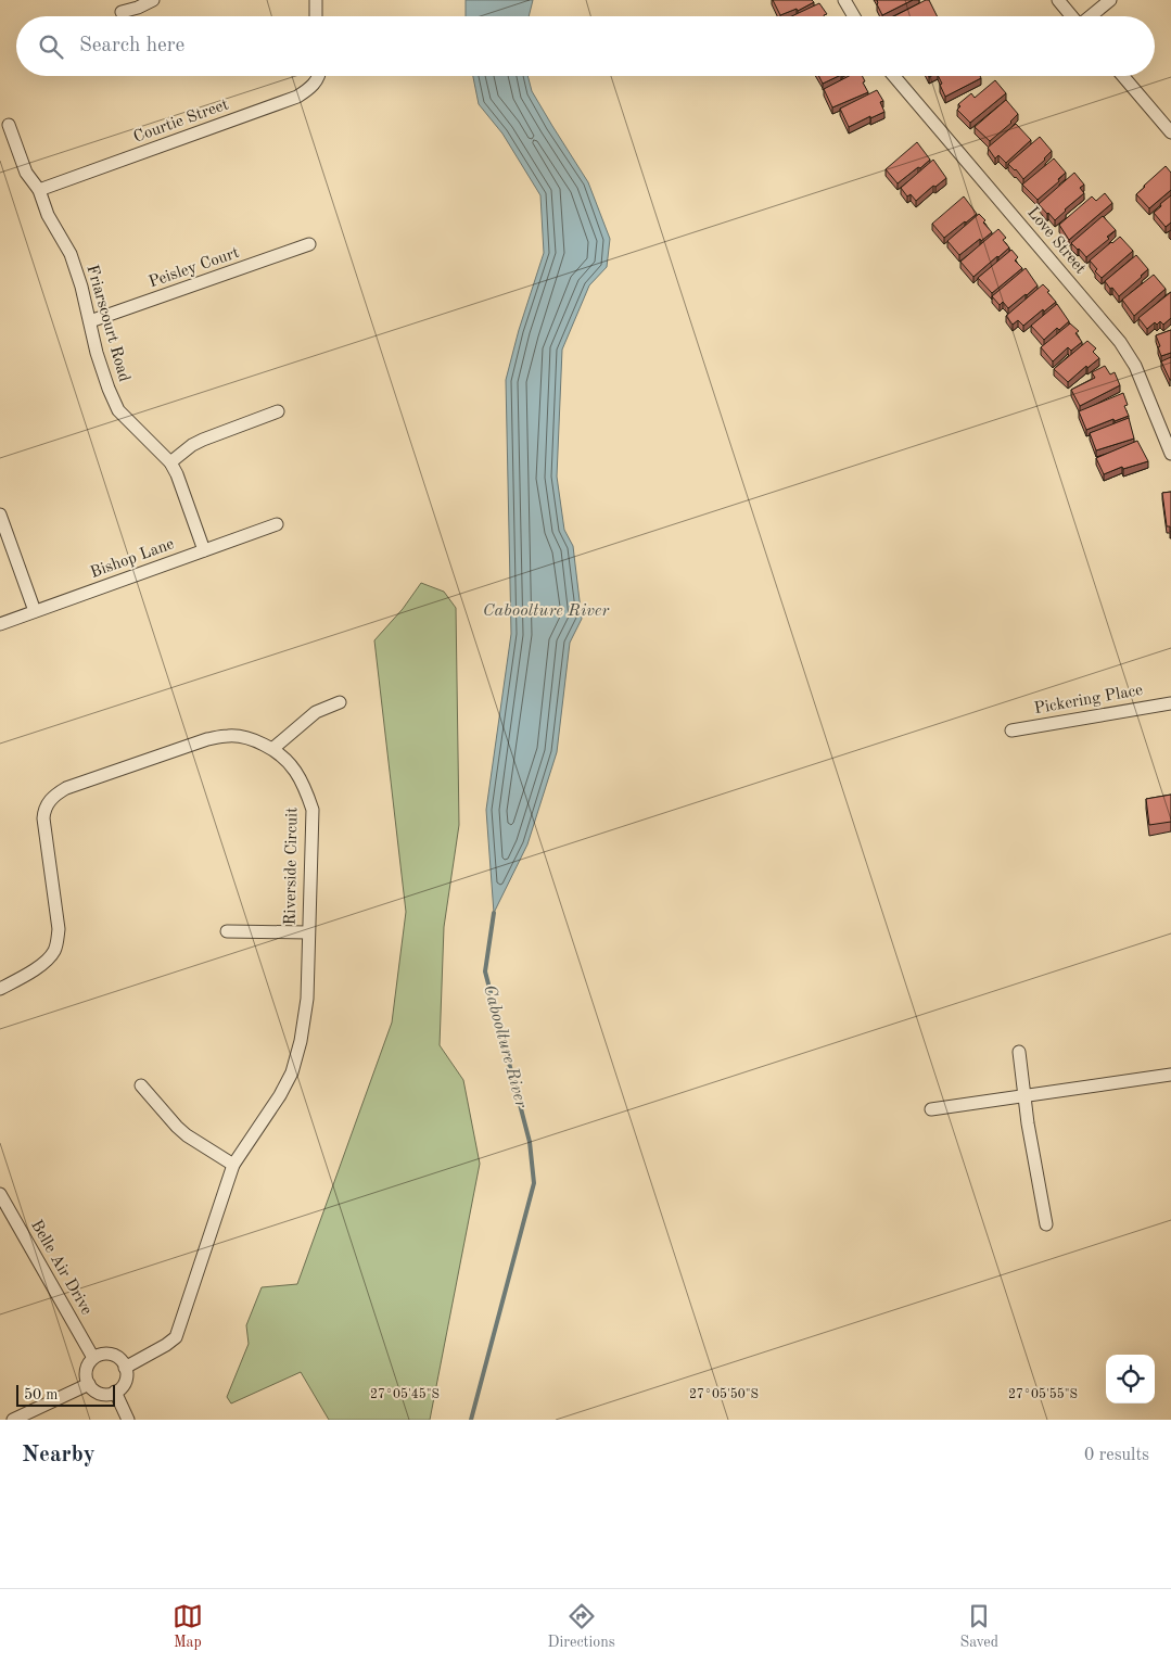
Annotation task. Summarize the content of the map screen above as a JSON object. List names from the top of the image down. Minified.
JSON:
{"streets":{"street":["Courtie Street","Love Street","Peisley Court","Friarscourt Road","Bishop Lane","Pickering Place","Riverside Circuit","Belle Air Drive"]},"crossings":[["Courtie Street","Friarscourt Road"],["Peisley Court","Friarscourt Road"],["Friarscourt Road","Bishop Lane"],["Riverside Circuit","Belle Air Drive"]],"water":["Caboolture River"],"scale_bar":"50 m","page":{"search":"Search here","scale":"50 m","heading":["Nearby","0 results"],"nav":["Map","Directions","Saved"]},"coordinates":["27°05'45\"S","27°05'50\"S","27°05'55\"S"]}
